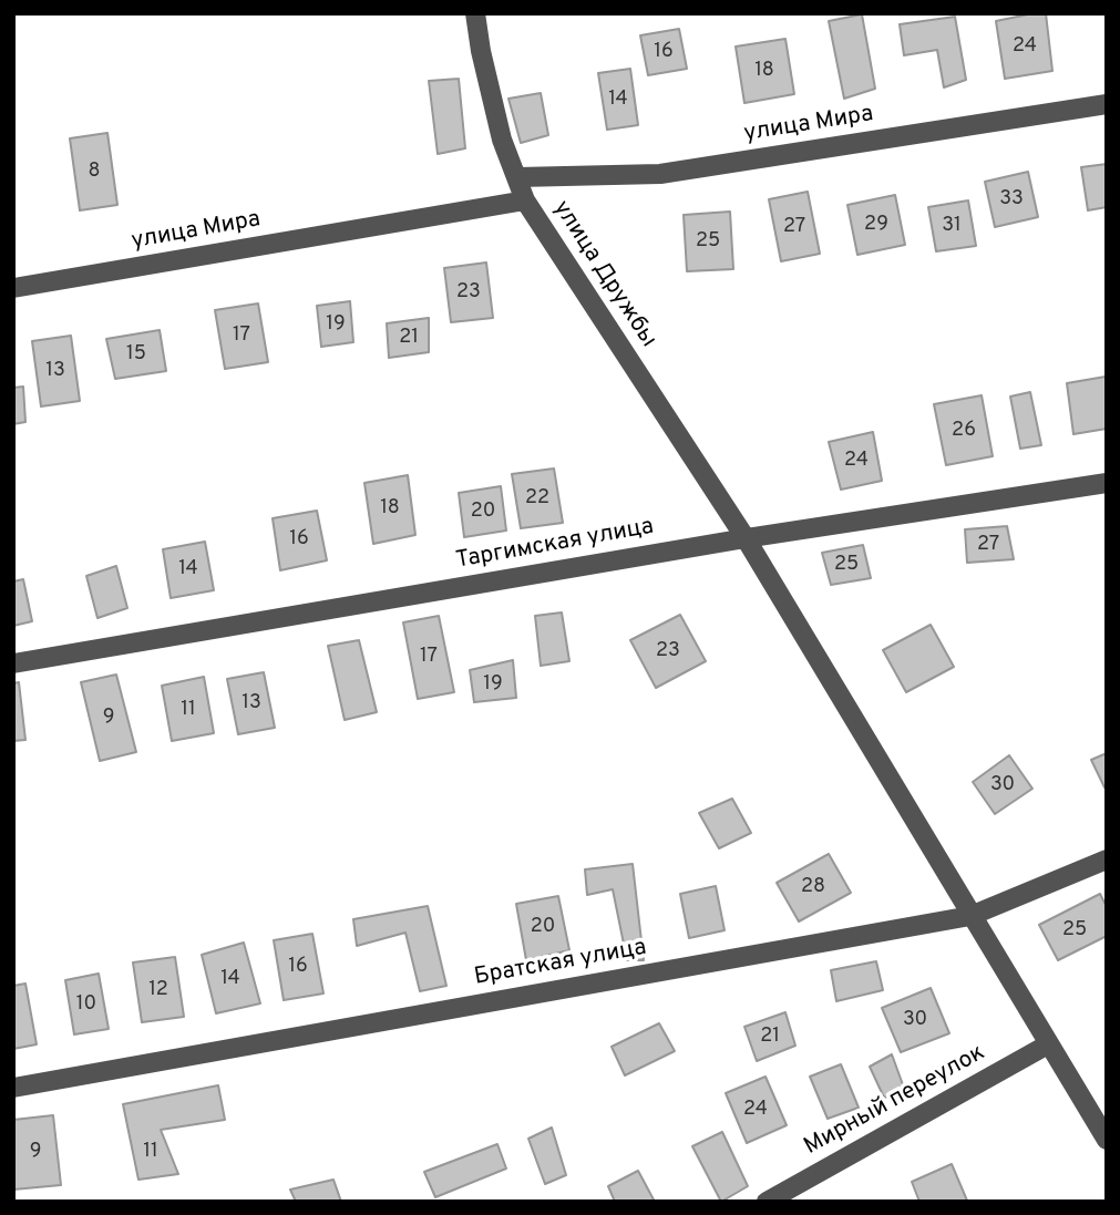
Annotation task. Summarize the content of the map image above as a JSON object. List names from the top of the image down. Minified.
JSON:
{"streets":{"street":["улица Мира","улица Дружбы","Таргимская улица","Братская улица","Мирный переулок"]},"crossings":[["улица Мира","улица Дружбы"],["улица Дружбы","Таргимская улица"],["улица Дружбы","Братская улица"],["улица Дружбы","Мирный переулок"]],"house_numbers":["24","16","18","14","8","33","29","31","27","25","23","19","17","21","15","13","26","24","22","18","20","16","27","25","14","23","17","19","13","11","9","30","28","20","25","16","14","12","10","30","21","24","9","11"]}
